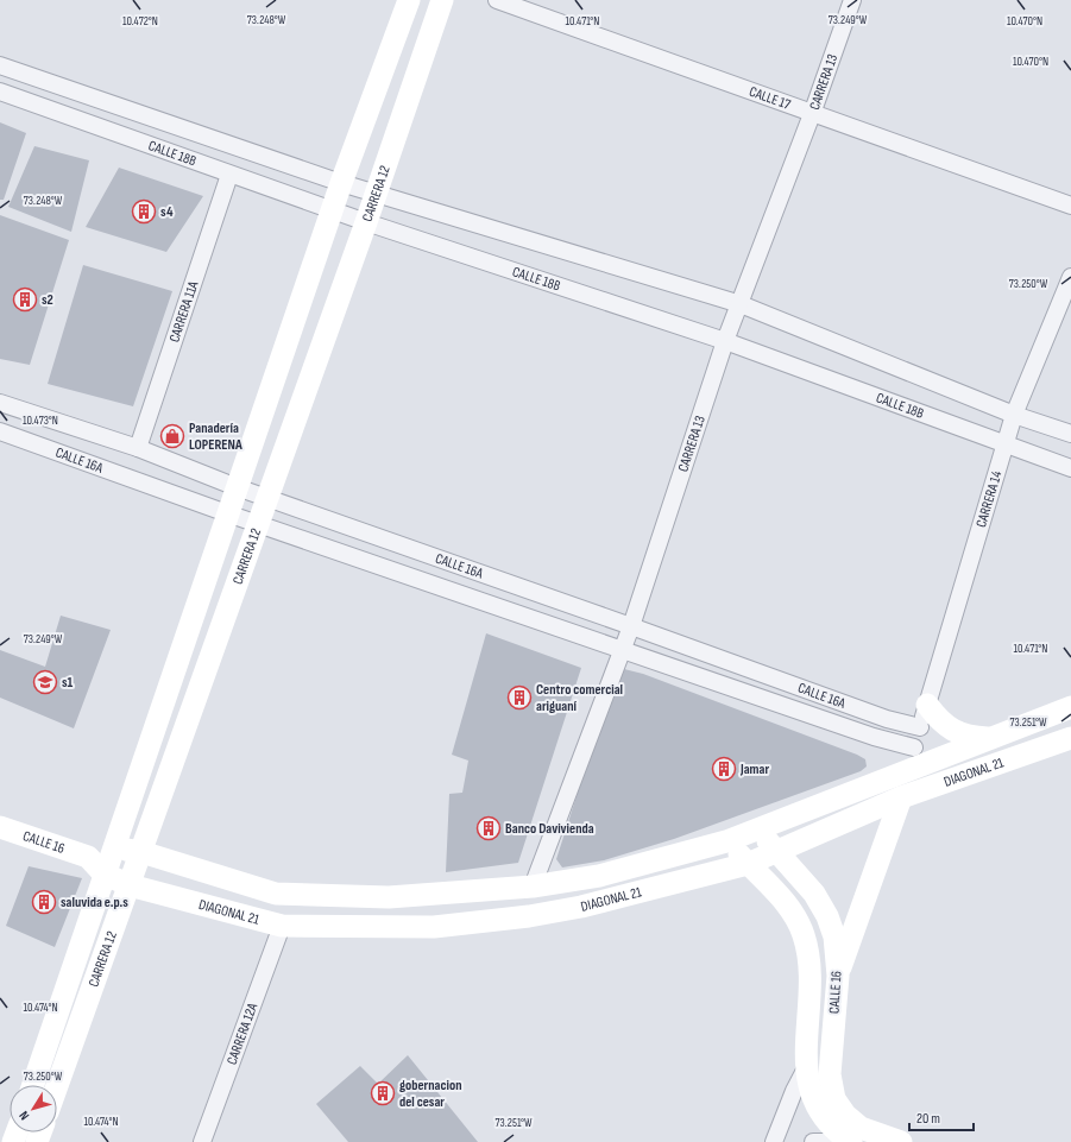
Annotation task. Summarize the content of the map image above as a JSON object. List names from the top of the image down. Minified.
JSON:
{"streets":{"main road":["CARRERA 12","DIAGONAL 21","CALLE 16"],"street":["CARRERA 13","CALLE 17","CALLE 18B","CARRERA 11A","CALLE 16A","CARRERA 14","CARRERA 12A"]},"crossings":[["CARRERA 13","CALLE 17"],["CARRERA 13","CALLE 18B"],["CARRERA 13","CALLE 16A"],["CARRERA 13","DIAGONAL 21"],["CALLE 18B","CARRERA 12"],["CALLE 18B","CARRERA 11A"],["CALLE 18B","CARRERA 14"],["CARRERA 12","CALLE 16A"],["CARRERA 12","DIAGONAL 21"],["CARRERA 12","CALLE 16"],["CARRERA 11A","CALLE 16A"],["CALLE 16A","CARRERA 14"],["CARRERA 14","DIAGONAL 21"],["DIAGONAL 21","CALLE 16"],["DIAGONAL 21","CARRERA 12A"]],"places":{"building":["s4","s2","Centro comercial ariguaní","Jamar","Banco Davivienda","saluvida e.p.s","gobernacion del cesar"],"shop":["Panadería LOPERENA"],"school or university":["s1"]},"scale_bar":"20 m","north":"bottom left","coordinates":["73.248°W","73.249°W","10.472°N","10.471°N","10.470°N","73.250°W","10.473°N","73.251°W","10.474°N"]}
